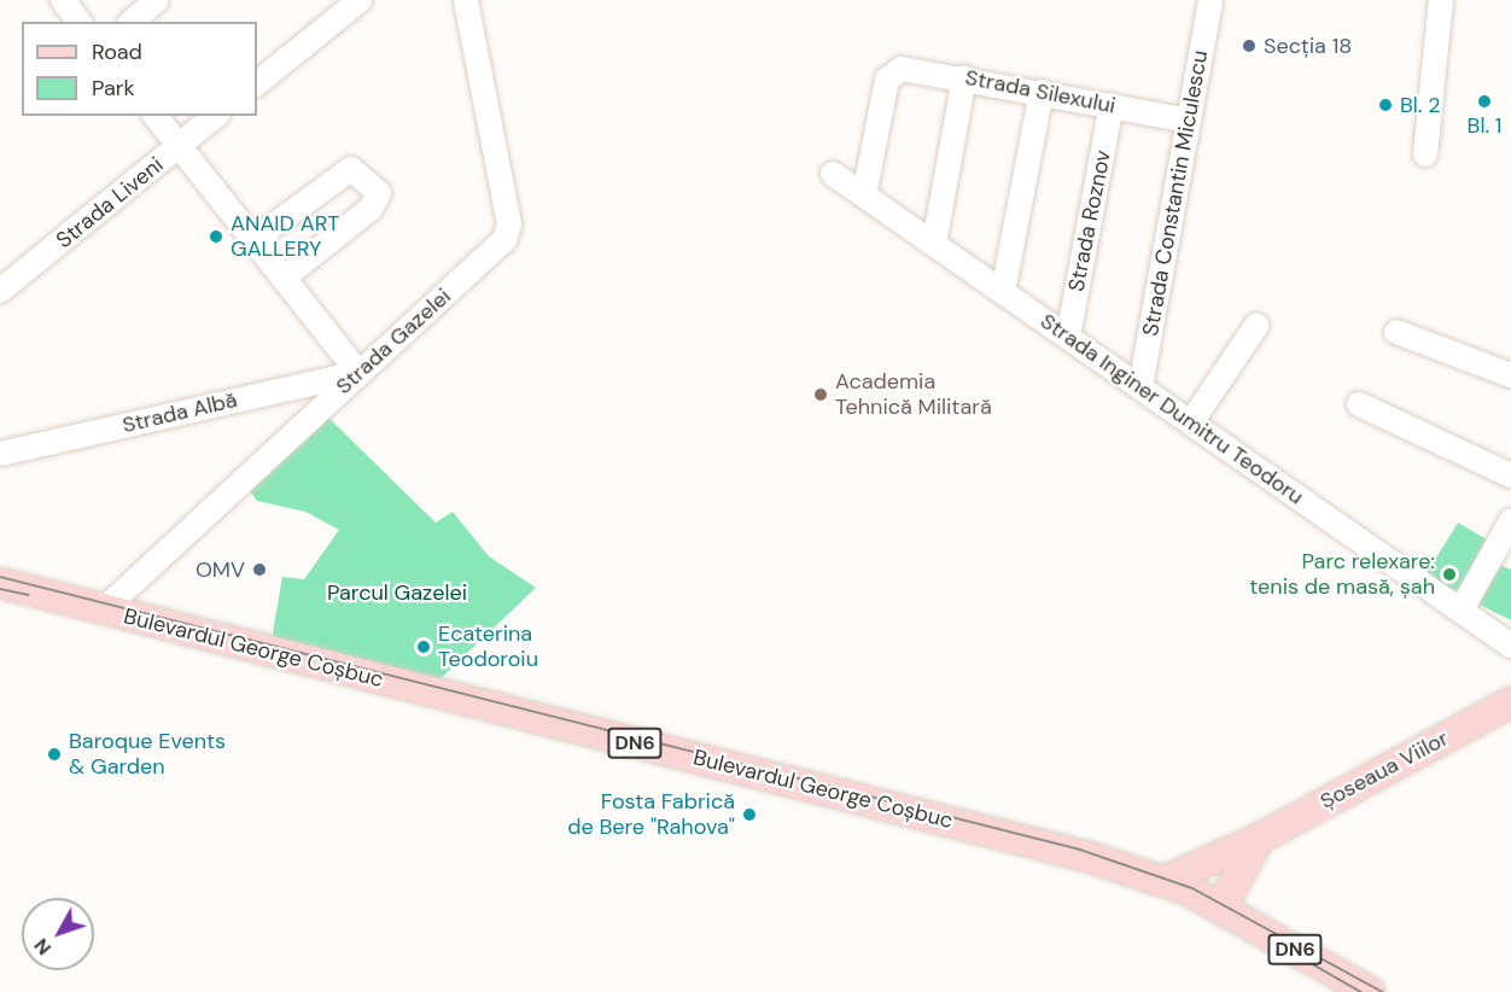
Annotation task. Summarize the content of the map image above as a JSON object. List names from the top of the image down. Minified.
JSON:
{"streets":{"main road":["Bulevardul George Coșbuc","DN6","Șoseaua Viilor"],"street":["Strada Silexului","Strada Constantin Miculescu","Strada Liveni","Strada Roznov","Strada Gazelei","Strada Inginer Dumitru Teodoru","Strada Albă"]},"crossings":[["Strada Silexului","Strada Constantin Miculescu"],["Strada Silexului","Strada Roznov"],["Strada Silexului","Strada Inginer Dumitru Teodoru"],["Strada Constantin Miculescu","Strada Inginer Dumitru Teodoru"],["Strada Roznov","Strada Inginer Dumitru Teodoru"],["Strada Gazelei","Strada Albă"],["Strada Gazelei","Bulevardul George Coșbuc"],["Bulevardul George Coșbuc","Șoseaua Viilor"]],"parks":["Parcul Gazelei"],"places":["Secția 18","Bl. 1","Bl. 2","ANAID ART GALLERY","Academia Tehnică Militară","OMV","Parc relexare: tenis de masă, șah","Ecaterina Teodoroiu","Baroque Events & Garden","Fosta Fabrică de Bere \"Rahova\""],"legend":["Road","Park"],"north":"bottom left"}
